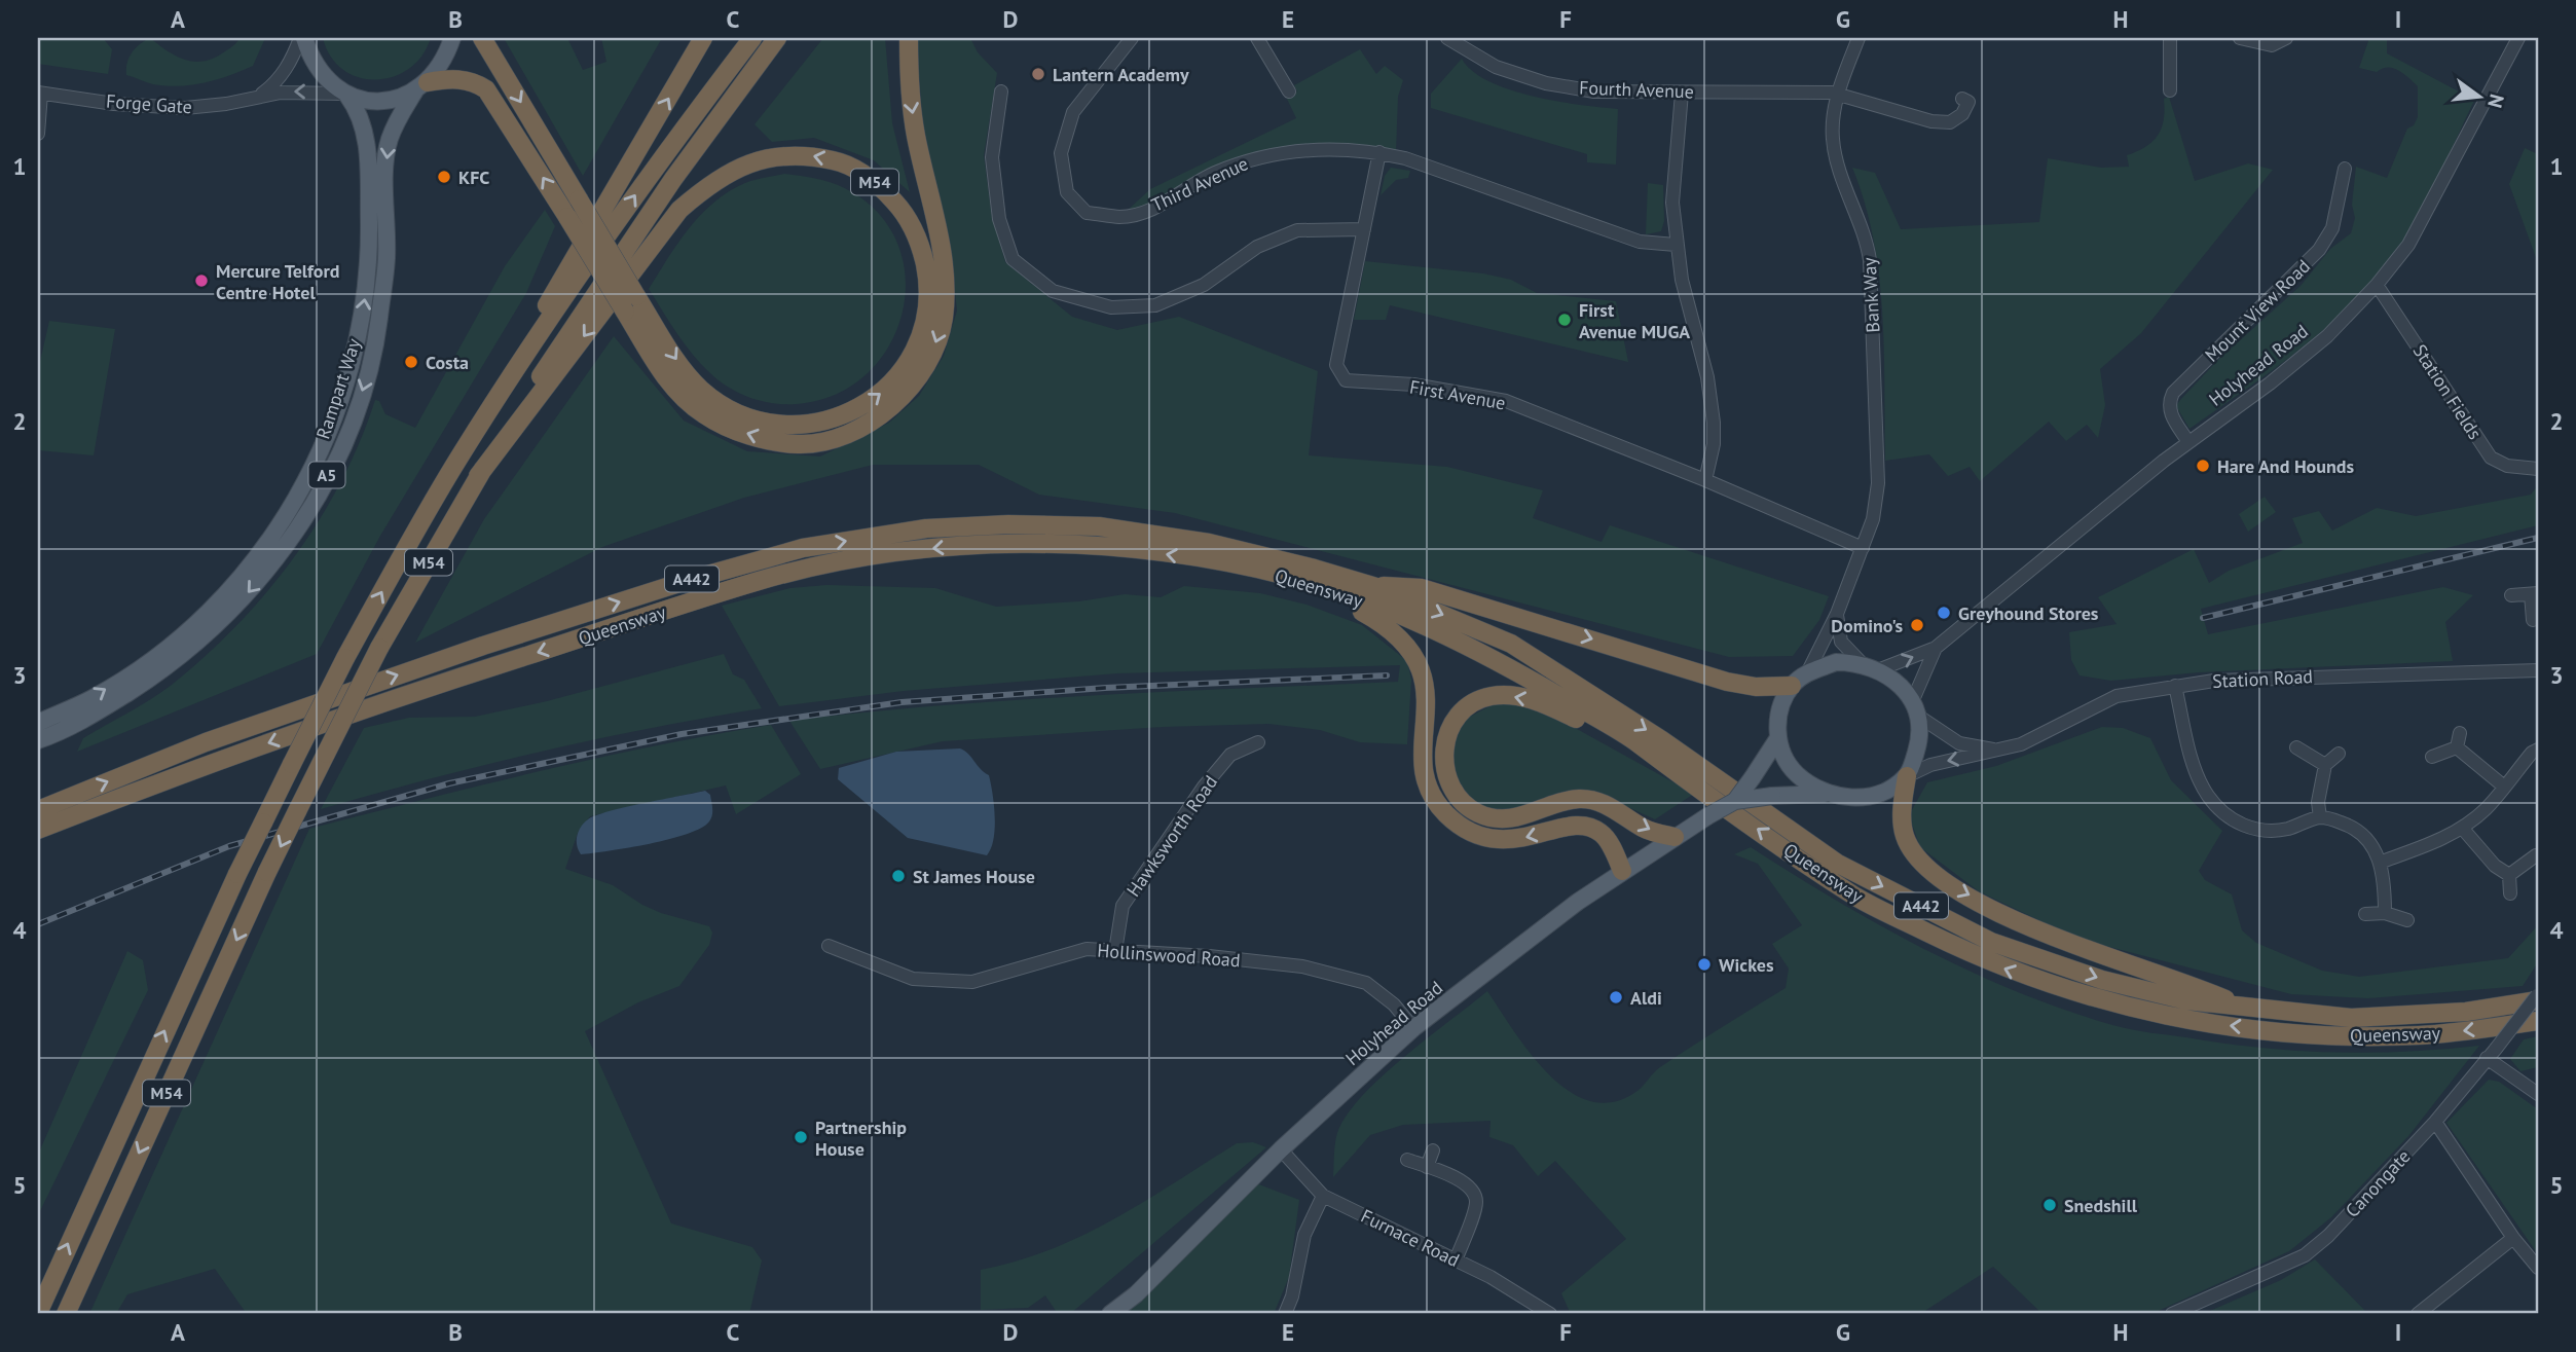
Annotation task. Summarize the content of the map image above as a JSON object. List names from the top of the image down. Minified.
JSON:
{"streets":{"highway":["M54","A442","Queensway"],"main road":["Holyhead Road","Rampart Way","A5"],"street":["Fourth Avenue","Forge Gate","Third Avenue","Bank Way","Mount View Road","Station Fields","First Avenue","Station Road","Hawksworth Road","Hollinswood Road","Canongate","Furnace Road"]},"crossings":[["Fourth Avenue","Bank Way"],["Forge Gate","Rampart Way"],["M54","Rampart Way"],["Third Avenue","First Avenue"],["Bank Way","Holyhead Road"],["Bank Way","First Avenue"],["Bank Way","A442"],["Bank Way","Station Road"],["Mount View Road","Holyhead Road"],["Holyhead Road","Station Fields"],["Holyhead Road","A442"],["Holyhead Road","Station Road"],["Holyhead Road","Hollinswood Road"],["Holyhead Road","Furnace Road"],["A442","Queensway"],["A442","Station Road"],["Queensway","Canongate"],["Hawksworth Road","Hollinswood Road"]],"places":["Lantern Academy","KFC","Mercure Telford Centre Hotel","First Avenue MUGA","Costa","Hare And Hounds","Greyhound Stores","Domino's","St James House","Wickes","Aldi","Partnership House","Snedshill"],"north":"right","grid":{"columns":["A","B","C","D","E","F","G","H","I"],"rows":["1","2","3","4","5"]}}
